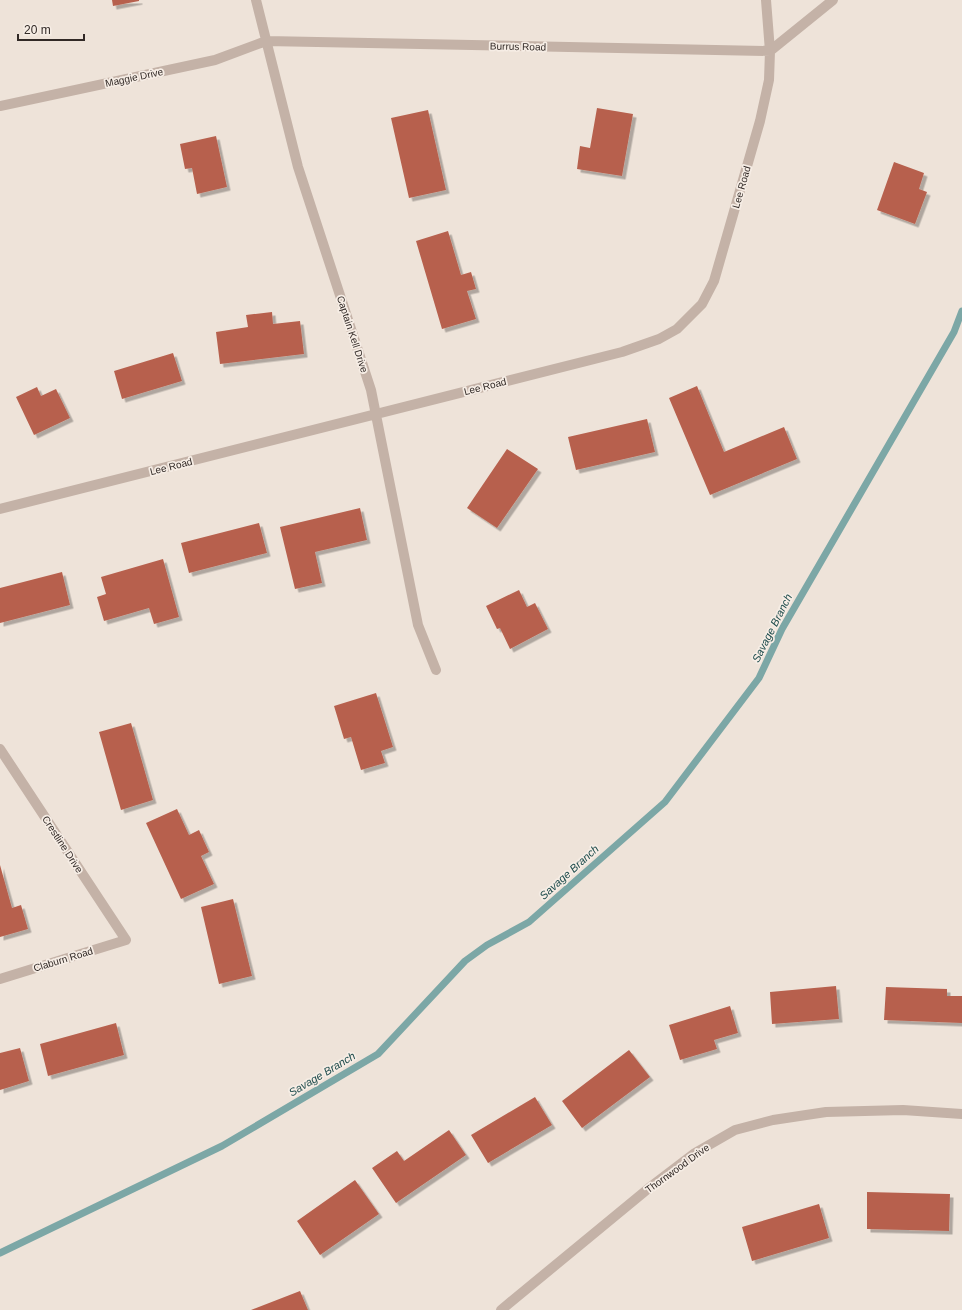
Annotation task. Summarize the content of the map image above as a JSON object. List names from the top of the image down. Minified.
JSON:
{"streets":{"street":["Burrus Road","Maggie Drive","Lee Road","Captain Kell Drive","Crestline Drive","Claburn Road","Thornwood Drive"]},"crossings":[["Burrus Road","Maggie Drive"],["Burrus Road","Lee Road"],["Burrus Road","Captain Kell Drive"],["Maggie Drive","Captain Kell Drive"],["Lee Road","Captain Kell Drive"],["Crestline Drive","Claburn Road"]],"water":["Savage Branch"],"scale_bar":"20 m"}
